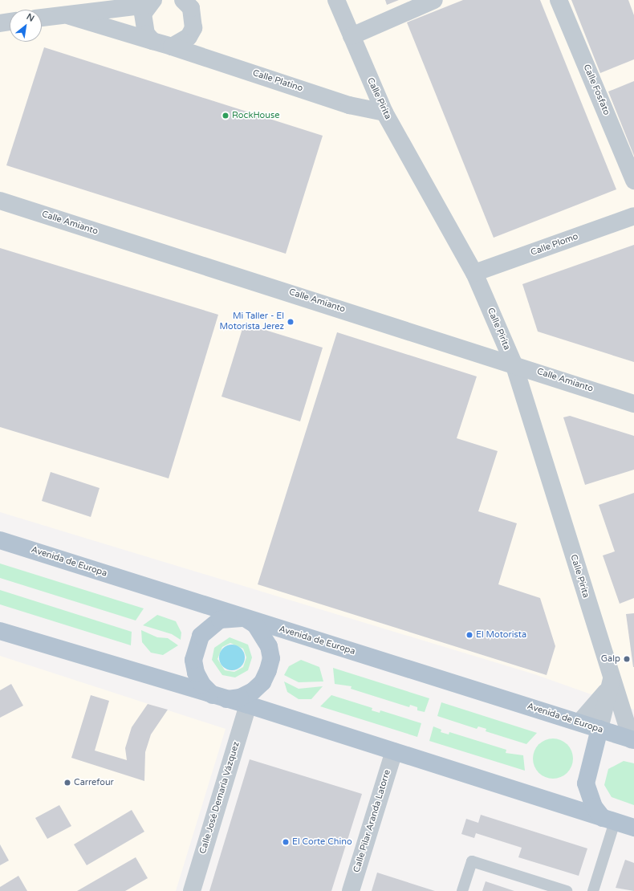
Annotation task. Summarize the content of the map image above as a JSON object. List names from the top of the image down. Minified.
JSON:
{"streets":{"main road":["Avenida de Europa"],"street":["Calle Platino","Calle Fosfato","Calle Pirita","Calle Amianto","Calle Plomo","Calle José Demaría Vázquez","Calle Pilar Aranda Latorre"]},"crossings":[["Calle Platino","Calle Pirita"],["Calle Pirita","Calle Amianto"],["Calle Pirita","Calle Plomo"],["Calle Pirita","Avenida de Europa"]],"places":["RockHouse","Mi Taller - El Motorista Jerez","El Motorista","Galp","Carrefour","El Corte Chino"],"north":"top right"}
